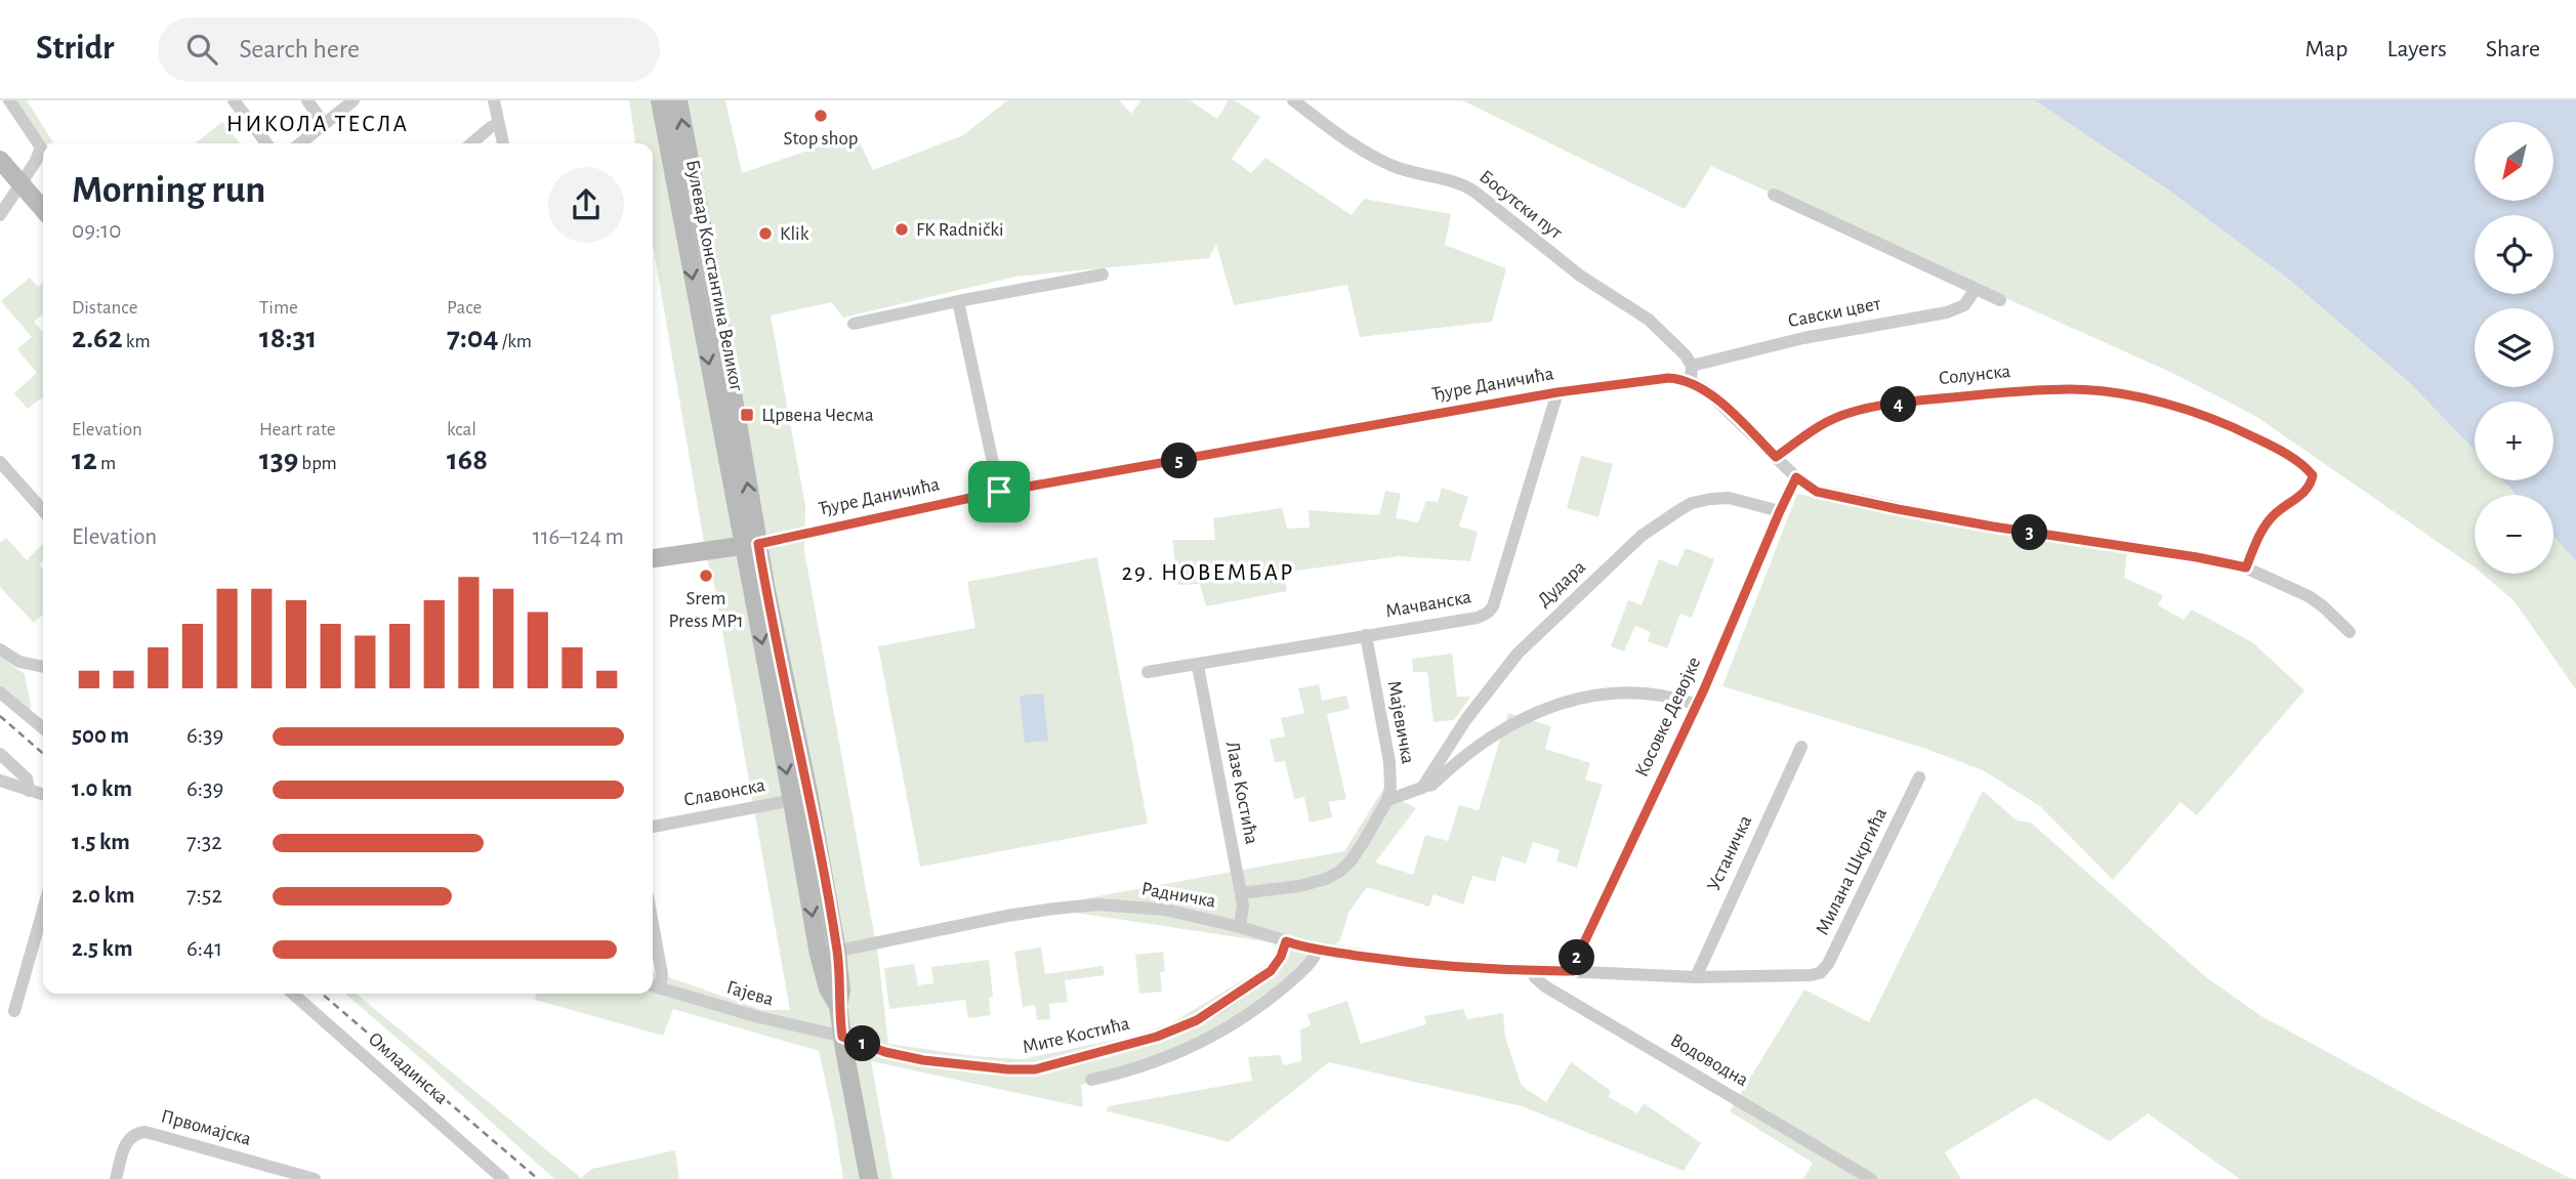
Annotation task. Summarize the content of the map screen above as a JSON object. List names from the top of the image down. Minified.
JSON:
{"streets":{"main road":["Булевар Константина Великог"],"street":["Босутски пут","Савски цвет","Солунска","Ђуре Даничића","Дудара","Мачванска","Косовке Девојке","Мајевичка","Славонска","Лазе Костића","Устаничка","Милана Шкргића","Радничка","Гајева","Мите Костића","Водоводна","Омладинска","Првомајска"]},"crossings":[["Босутски пут","Савски цвет"],["Булевар Константина Великог","Ђуре Даничића"],["Булевар Константина Великог","Славонска"],["Булевар Константина Великог","Радничка"],["Булевар Константина Великог","Гајева"],["Булевар Константина Великог","Мите Костића"],["Ђуре Даничића","Мачванска"],["Дудара","Косовке Девојке"],["Мачванска","Мајевичка"],["Мачванска","Лазе Костића"],["Мајевичка","Лазе Костића"],["Лазе Костића","Радничка"],["Устаничка","Милана Шкргића"],["Радничка","Мите Костића"],["Радничка","Водоводна"],["Гајева","Мите Костића"]],"districts":["НИКОЛА ТЕСЛА","29. НОВЕМБАР"],"places":{"other":["Stop shop","FK Radnički","Klik","Srem Press MP1"],"transit":["Црвена Чесма"]},"north":"bottom left","page":{"header":"Stridr","search":"Search here","nav":["Map","Layers","Share"],"map_buttons":["+","−"],"heading":["Morning run","09:10"],"stats":[["Distance","2.62 km"],["Time","18:31"],["Pace","7:04 /km"],["Elevation","12 m"],["Heart rate","139 bpm"],["kcal","168"]],"pins":["4","5","3","2","1"],"chart":["Elevation","116–124 m"],"list":[{"name":"500 m","note":"6:39"},{"name":"1.0 km","note":"6:39"},{"name":"1.5 km","note":"7:32"},{"name":"2.0 km","note":"7:52"},{"name":"2.5 km","note":"6:41"}]}}
